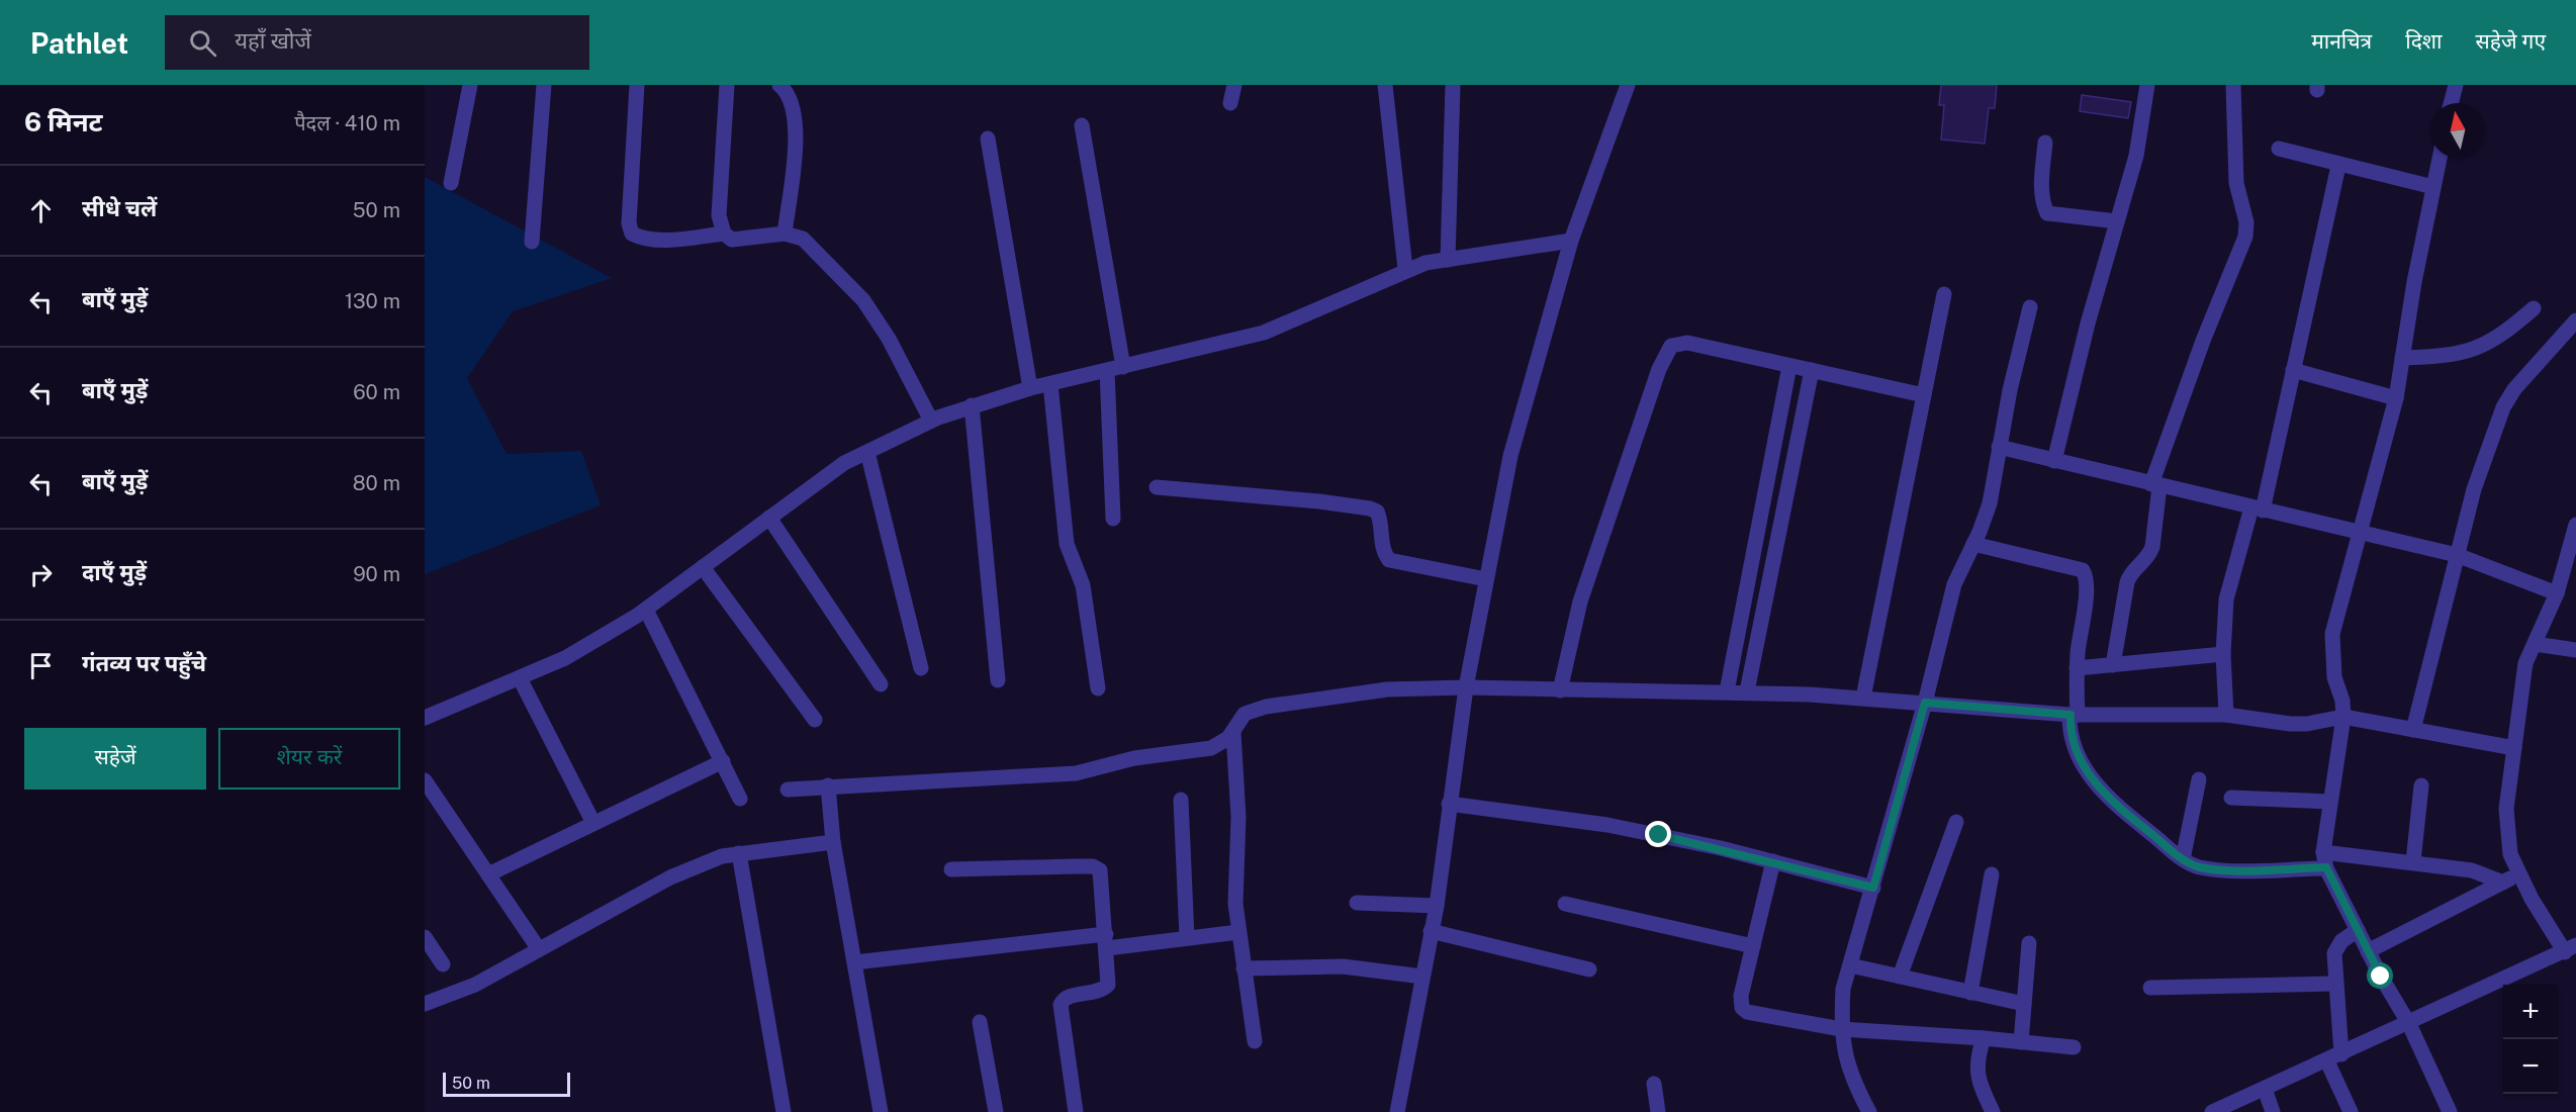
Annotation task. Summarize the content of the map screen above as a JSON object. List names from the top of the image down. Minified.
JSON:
{"scale_bar":"50 m","north":"top","page":{"header":"Pathlet","search":"यहाँ खोजें","nav":["मानचित्र","दिशा","सहेजे गए"],"heading":["6 मिनट","पैदल · 410 m"],"list":[["सीधे चलें","50 m"],["बाएँ मुड़ें","130 m"],["बाएँ मुड़ें","60 m"],["बाएँ मुड़ें","80 m"],["दाएँ मुड़ें","90 m"],"गंतव्य पर पहुँचे"],"buttons":["सहेजें","शेयर करें"],"map_buttons":["+","−"],"scale":"50 m"}}
